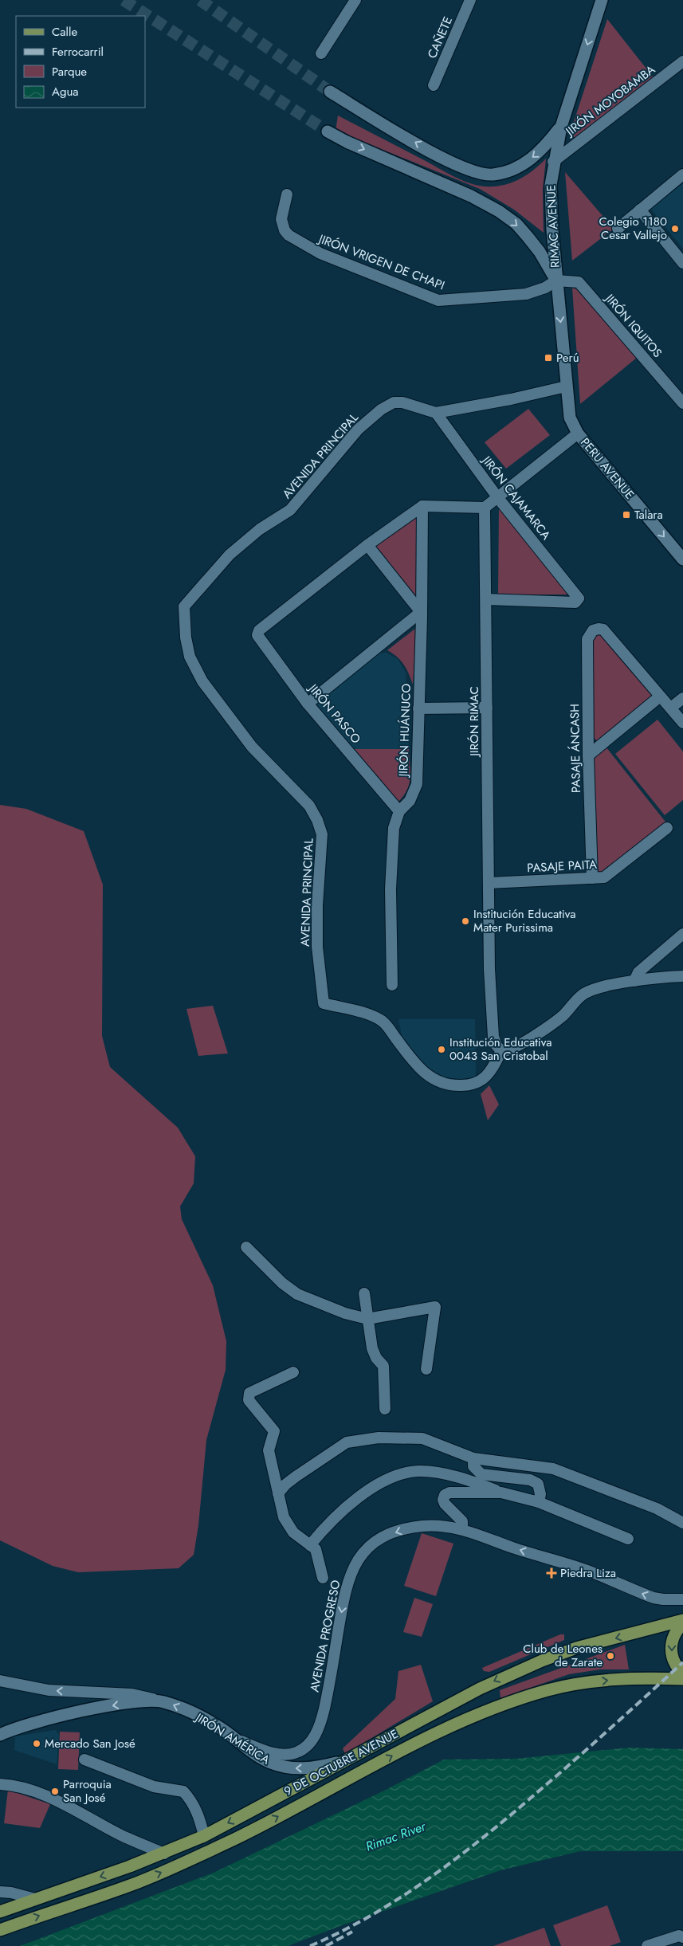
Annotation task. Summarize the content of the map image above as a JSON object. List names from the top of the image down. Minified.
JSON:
{"streets":{"main road":["RIMAC AVENUE","PERU AVENUE","JIRÓN AMÉRICA","9 DE OCTUBRE AVENUE"],"street":["CAÑETE","JIRÓN MOYOBAMBA","JIRÓN VRIGEN DE CHAPI","JIRÓN IQUITOS","AVENIDA PRINCIPAL","JIRÓN CAJAMARCA","JIRÓN PASCO","JIRÓN RIMAC","JIRÓN HUÁNUCO","PASAJE ÁNCASH","PASAJE PAITA","AVENIDA PROGRESO"]},"crossings":[["JIRÓN MOYOBAMBA","RIMAC AVENUE"],["RIMAC AVENUE","JIRÓN VRIGEN DE CHAPI"],["RIMAC AVENUE","JIRÓN IQUITOS"],["RIMAC AVENUE","AVENIDA PRINCIPAL"],["RIMAC AVENUE","PERU AVENUE"],["JIRÓN VRIGEN DE CHAPI","JIRÓN IQUITOS"],["AVENIDA PRINCIPAL","JIRÓN CAJAMARCA"],["AVENIDA PRINCIPAL","JIRÓN RIMAC"],["JIRÓN CAJAMARCA","JIRÓN RIMAC"],["JIRÓN PASCO","JIRÓN HUÁNUCO"],["JIRÓN RIMAC","PASAJE PAITA"],["PASAJE ÁNCASH","PASAJE PAITA"],["AVENIDA PROGRESO","JIRÓN AMÉRICA"],["JIRÓN AMÉRICA","9 DE OCTUBRE AVENUE"]],"one_way":["RIMAC AVENUE","PERU AVENUE","JIRÓN AMÉRICA"],"water":["Rimac River"],"places":{"other":["Colegio 1180 Cesar Vallejo","Institución Educativa Mater Purissima","Institución Educativa 0043 San Cristobal","Club de Leones de Zarate","Mercado San José","Parroquia San José"],"transit":["Perú","Talara"],"health":["Piedra Liza"]},"legend":["Calle","Ferrocarril","Parque","Agua"]}
